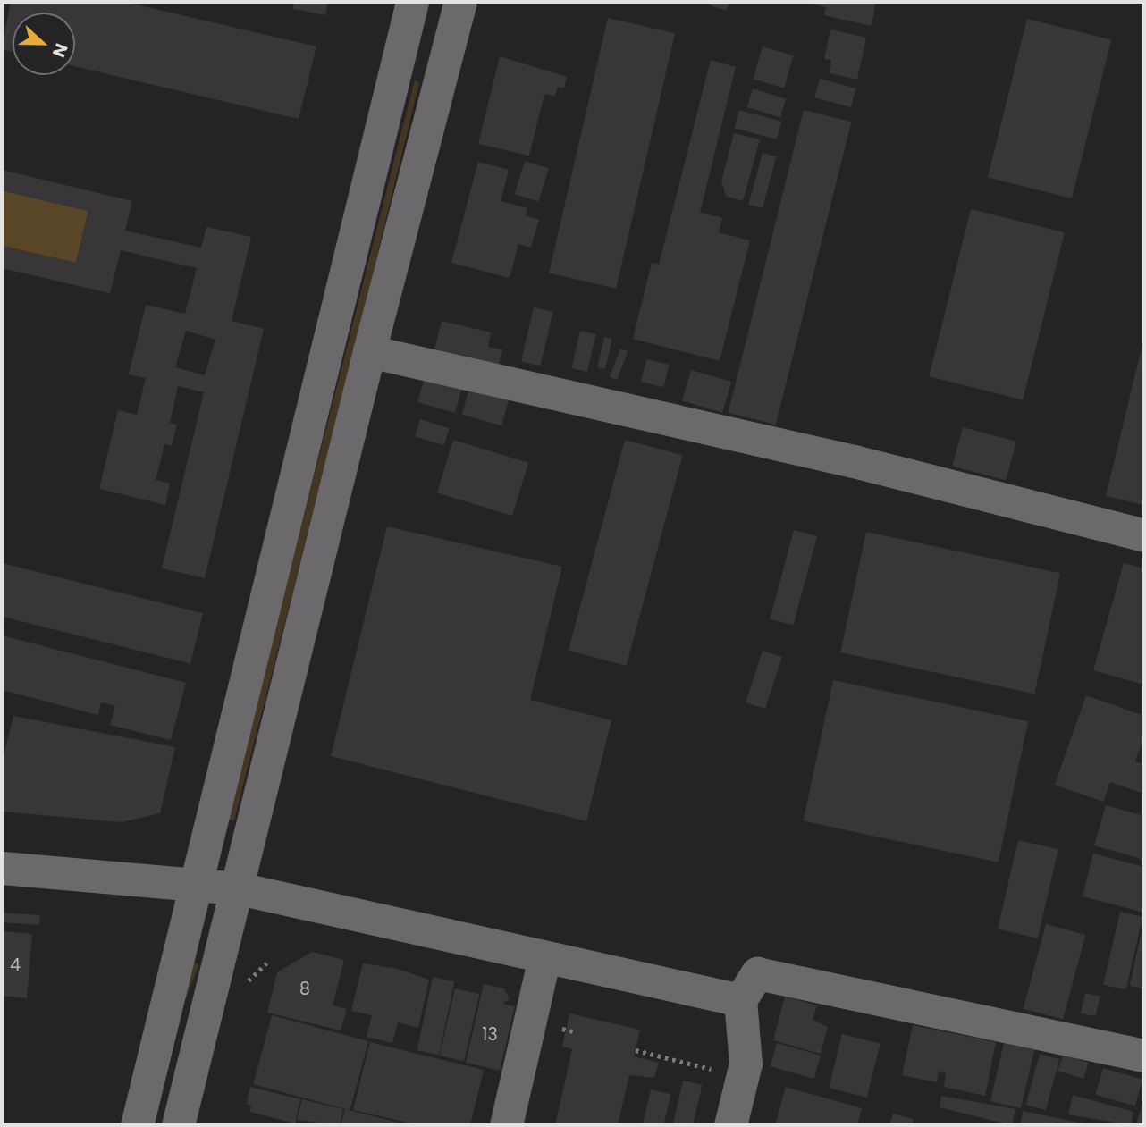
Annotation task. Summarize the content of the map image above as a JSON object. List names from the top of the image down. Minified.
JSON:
{"house_numbers":["4","8","13"],"north":"right"}
